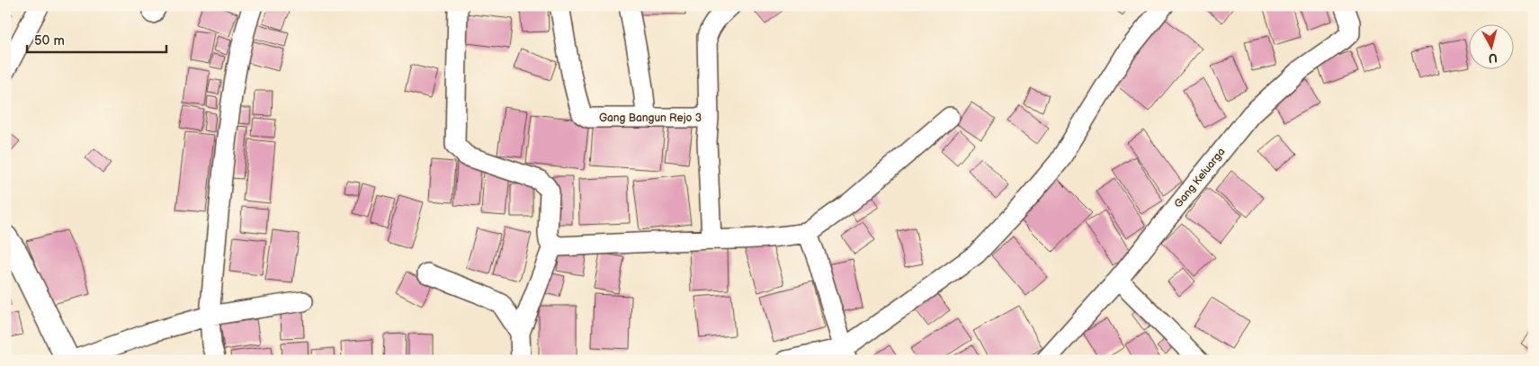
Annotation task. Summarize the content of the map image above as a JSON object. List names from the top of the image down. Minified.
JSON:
{"streets":{"street":["Gang Bangun Rejo 3","Gang Keluarga"]},"scale_bar":"50 m","north":"bottom"}
